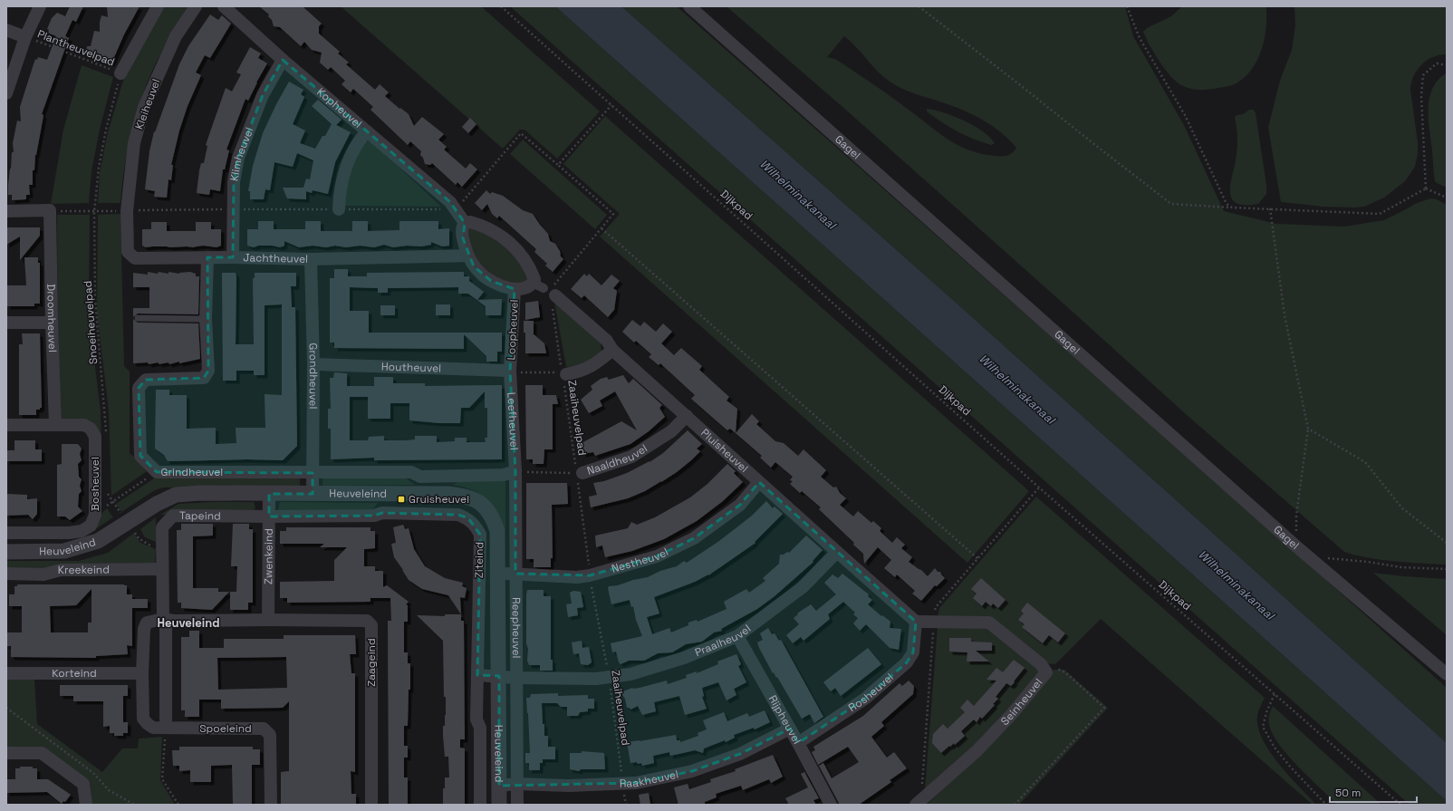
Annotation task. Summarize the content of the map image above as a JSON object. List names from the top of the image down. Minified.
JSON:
{"streets":{"street":["Kleiheuvel","Kopheuvel","Gagel","Klimheuvel","Jachtheuvel","Droomheuvel","Loopheuvel","Houtheuvel","Grondheuvel","Leefheuvel","Pluisheuvel","Naaldheuvel","Grindheuvel","Bosheuvel","Heuveleind","Tapeind","Zwenkeind","Ziteind","Nestheuvel","Kreekeind","Reepheuvel","Praalheuvel","Zaageind","Korteind","Rosheuvel","Seinheuvel","Rijpheuvel","Spoeleind","Raakheuvel"],"path":["Plantheuvelpad","Dijkpad","Snoeiheuvelpad","Zaaiheuvelpad"]},"crossings":[["Plantheuvelpad","Snoeiheuvelpad"],["Kleiheuvel","Jachtheuvel"],["Kopheuvel","Klimheuvel"],["Klimheuvel","Jachtheuvel"],["Jachtheuvel","Grondheuvel"],["Jachtheuvel","Grindheuvel"],["Droomheuvel","Bosheuvel"],["Loopheuvel","Houtheuvel"],["Loopheuvel","Leefheuvel"],["Houtheuvel","Grondheuvel"],["Houtheuvel","Leefheuvel"],["Grondheuvel","Grindheuvel"],["Grondheuvel","Heuveleind"],["Zaaiheuvelpad","Pluisheuvel"],["Zaaiheuvelpad","Naaldheuvel"],["Zaaiheuvelpad","Nestheuvel"],["Zaaiheuvelpad","Praalheuvel"],["Zaaiheuvelpad","Raakheuvel"],["Leefheuvel","Naaldheuvel"],["Leefheuvel","Reepheuvel"],["Pluisheuvel","Naaldheuvel"],["Pluisheuvel","Nestheuvel"],["Pluisheuvel","Praalheuvel"],["Naaldheuvel","Reepheuvel"],["Heuveleind","Zwenkeind"],["Heuveleind","Nestheuvel"],["Heuveleind","Praalheuvel"],["Heuveleind","Raakheuvel"],["Tapeind","Zwenkeind"],["Tapeind","Ziteind"],["Tapeind","Kreekeind"],["Tapeind","Zaageind"],["Tapeind","Spoeleind"],["Zwenkeind","Ziteind"],["Zwenkeind","Zaageind"],["Ziteind","Praalheuvel"],["Nestheuvel","Reepheuvel"],["Reepheuvel","Praalheuvel"],["Reepheuvel","Raakheuvel"],["Praalheuvel","Rijpheuvel"],["Korteind","Spoeleind"],["Rosheuvel","Seinheuvel"],["Rosheuvel","Rijpheuvel"],["Rijpheuvel","Raakheuvel"]],"districts":["Heuveleind"],"water":["Wilhelminakanaal"],"places":{"transit":["Gruisheuvel"]},"scale_bar":"50 m"}
